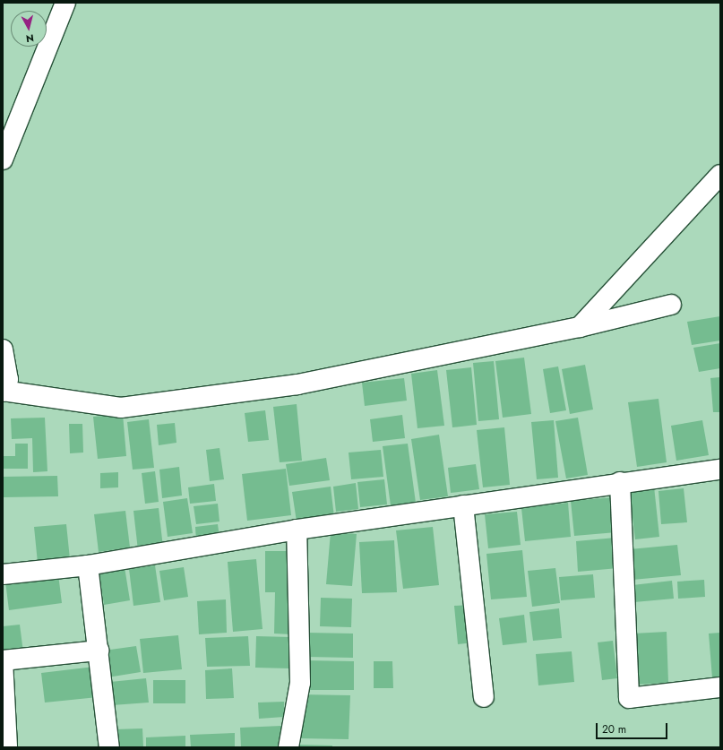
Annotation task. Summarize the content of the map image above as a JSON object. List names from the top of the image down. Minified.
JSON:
{"scale_bar":"20 m","north":"bottom"}
